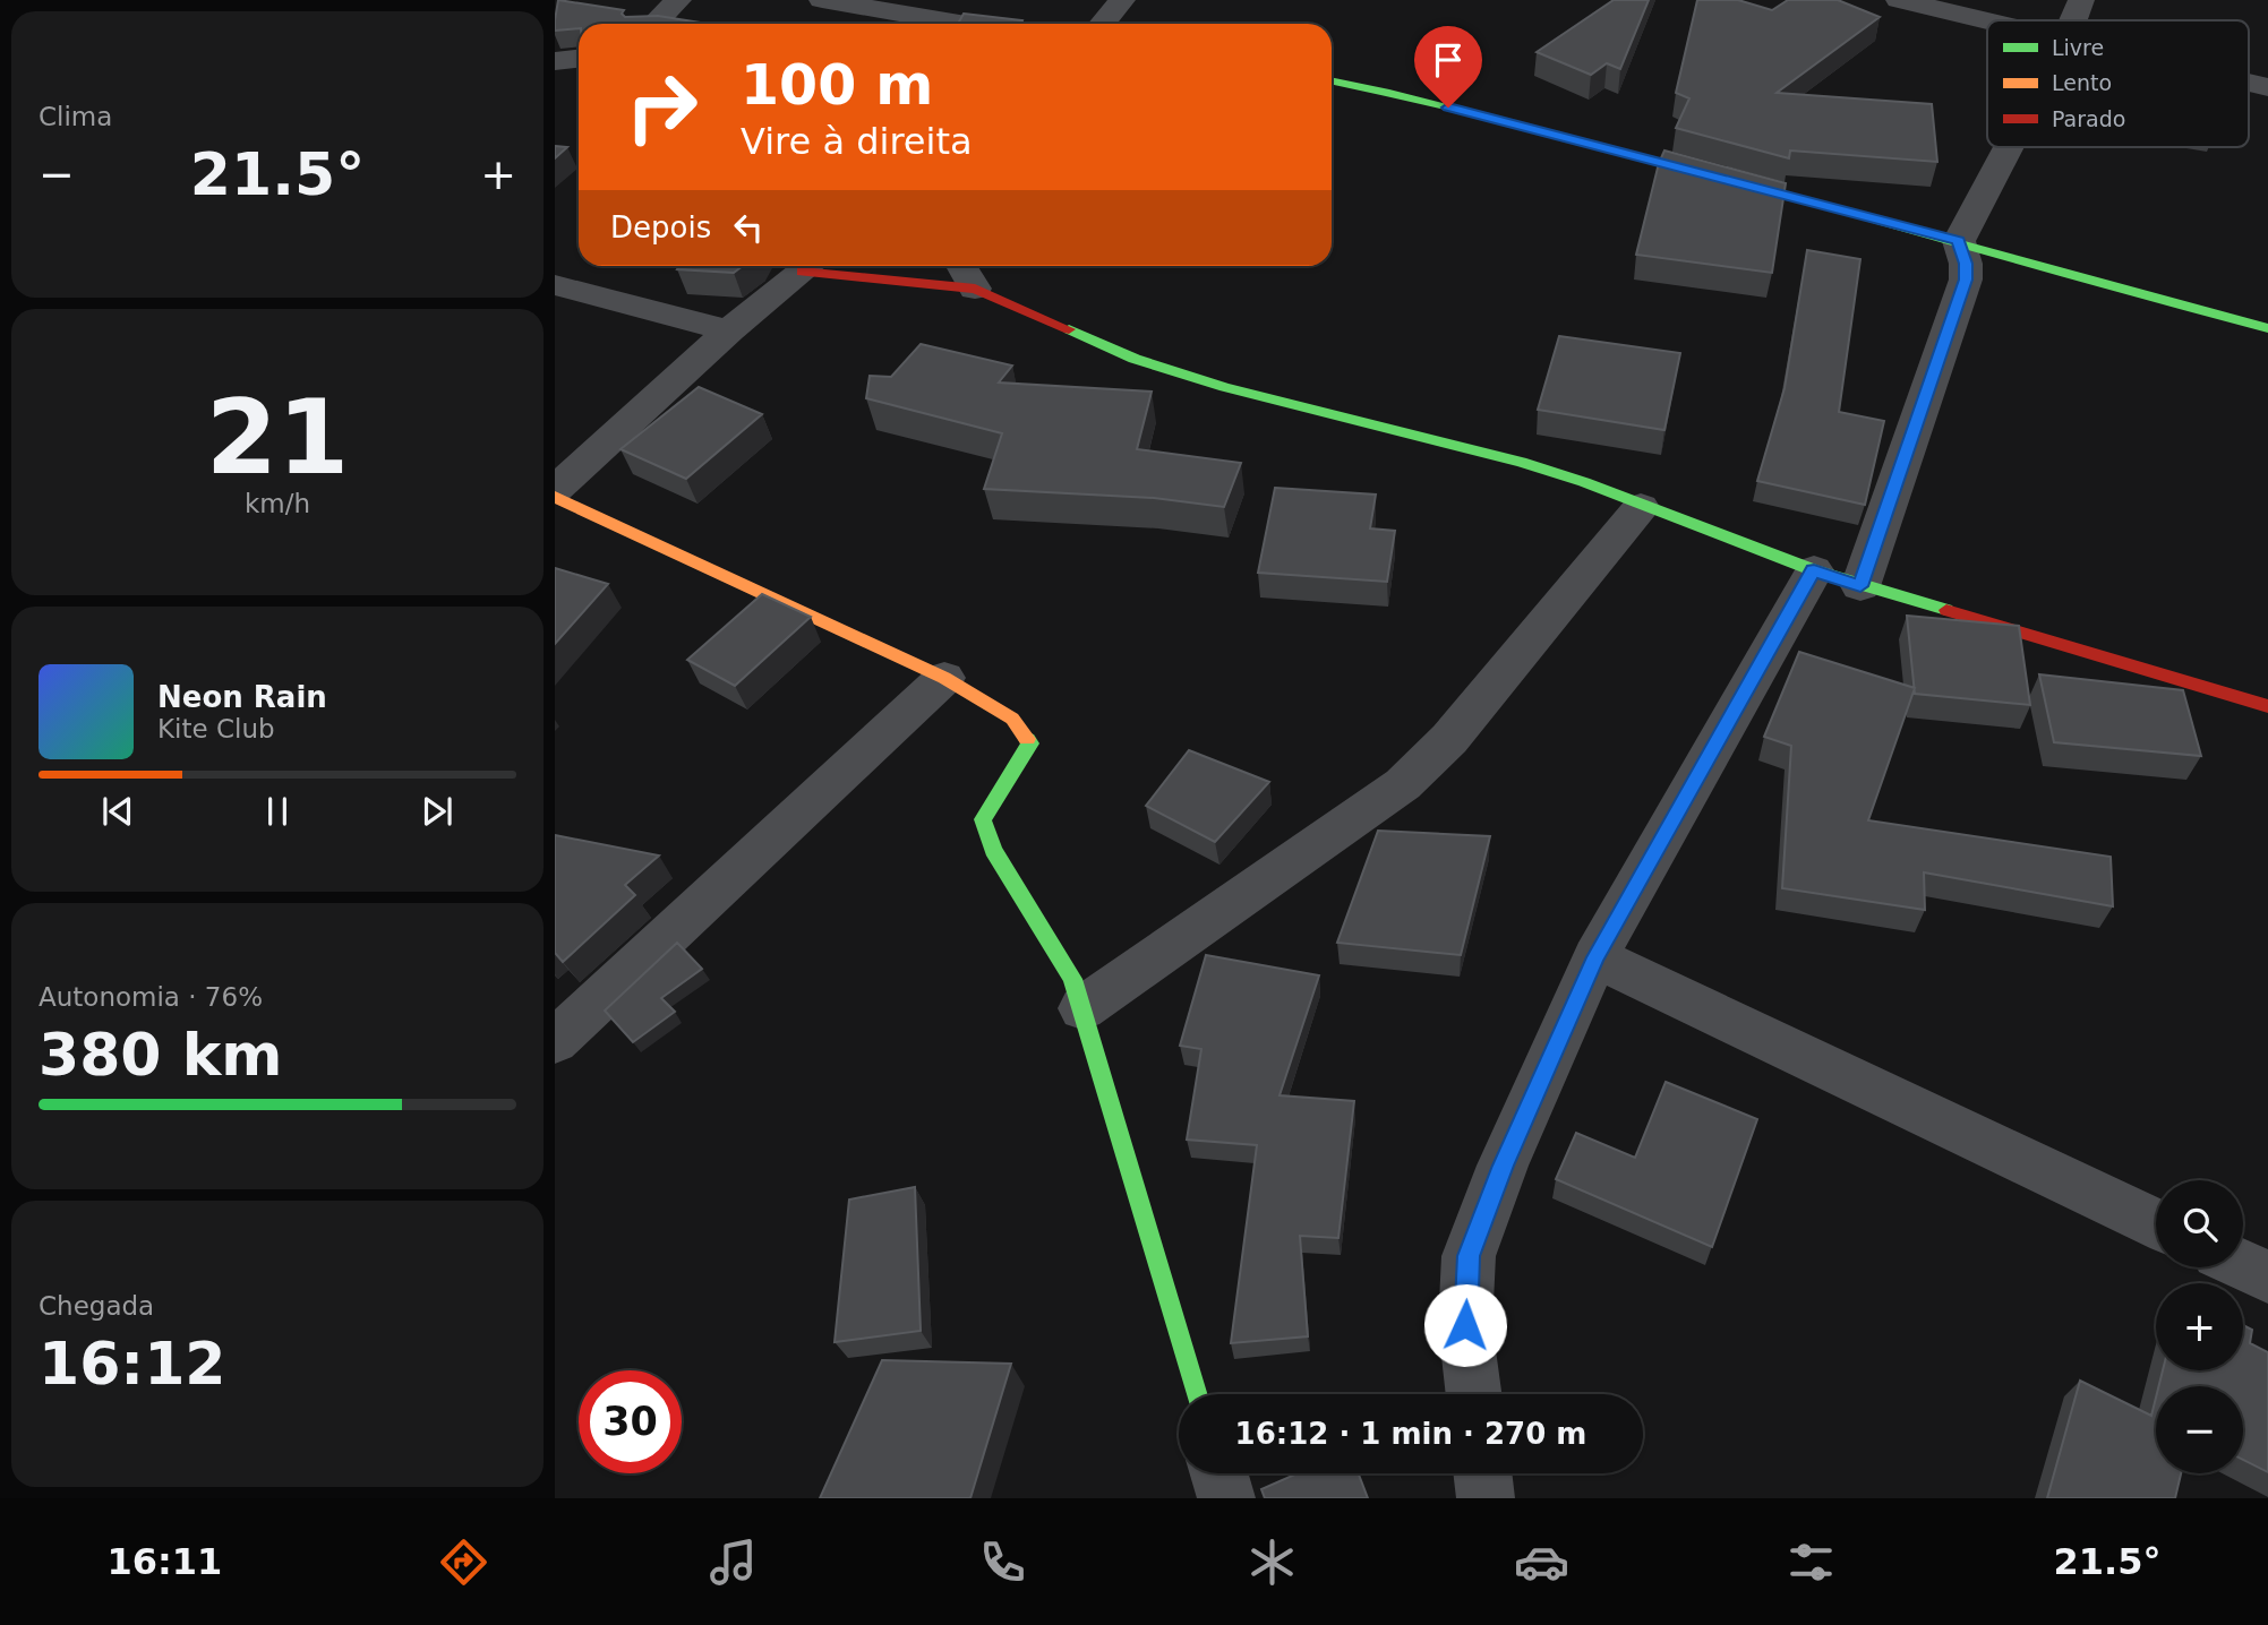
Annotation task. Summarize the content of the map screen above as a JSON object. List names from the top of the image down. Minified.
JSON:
{"legend":["Livre","Lento","Parado"],"page":{"tile":["Clima",["21","km/h"],["Autonomia · 76%","380 km"],["Chegada","16:12"]],"turn":["100 m","Vire à direita"],"heat":["−","21.5°","+"],"then":"Depois","song":["Neon Rain","Kite Club"],"map_buttons":["+","−"],"limit":"30","trip":"16:12 · 1 min · 270 m","tabs":["16:11","21.5°"]}}
